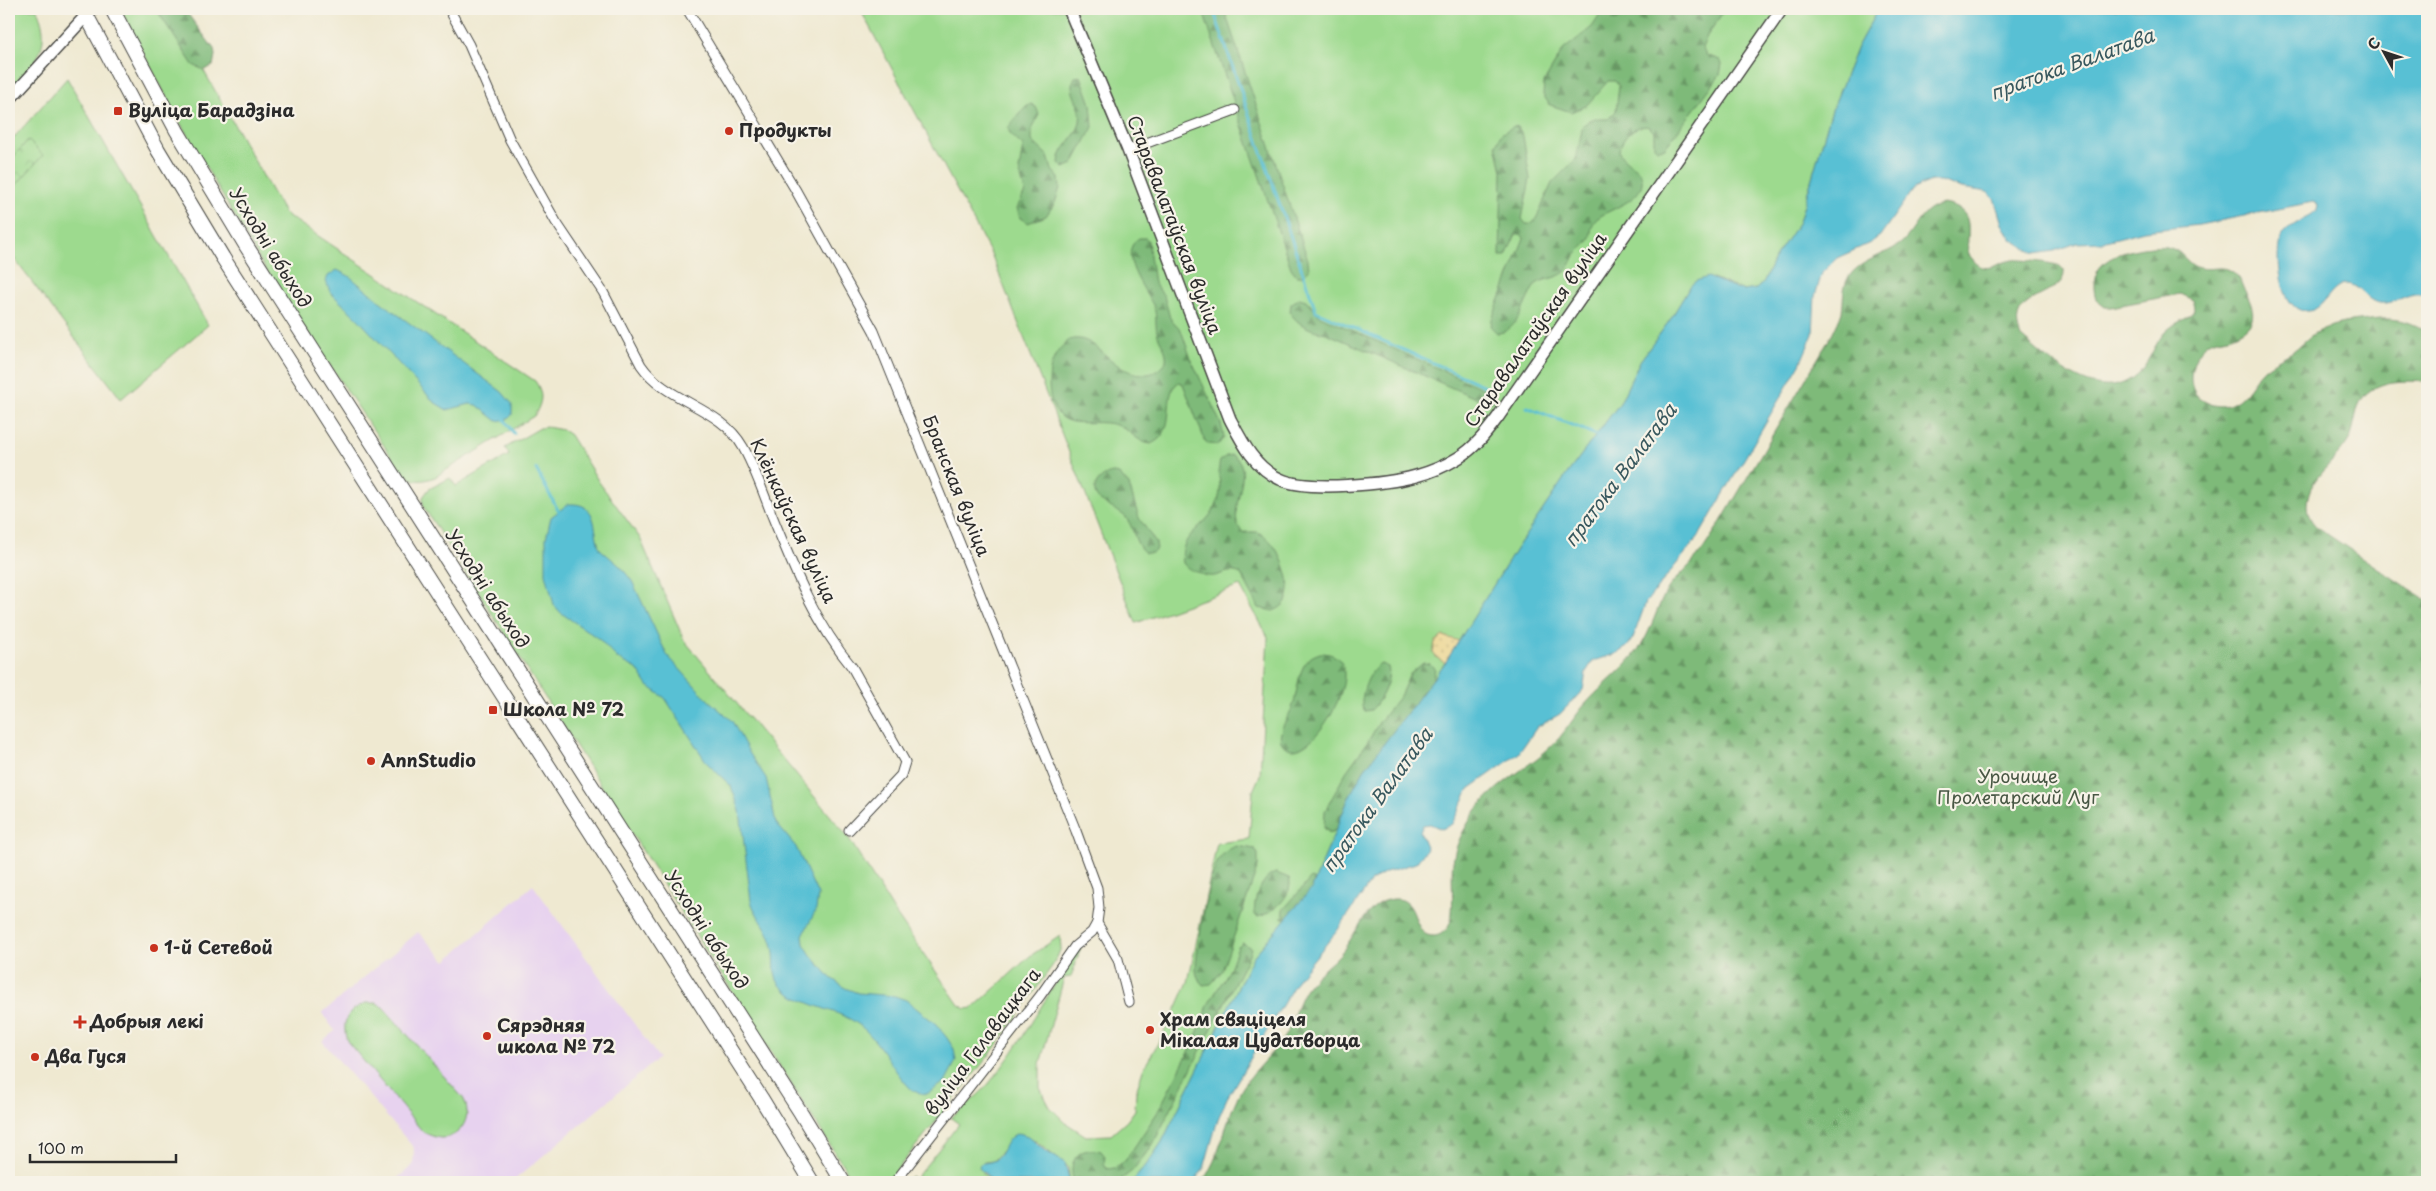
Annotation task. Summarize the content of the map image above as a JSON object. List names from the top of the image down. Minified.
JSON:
{"streets":{"main road":["Усходні абыход"],"street":["Старавалатаўская вуліца","Бранская вуліца","Клёнкаўская вуліца","вуліца Галавацкага"]},"crossings":[["Бранская вуліца","вуліца Галавацкага"]],"water":["пратока Валатава"],"parks":["Урочище Пролетарский Луг"],"places":{"transit":["Вуліца Барадзіна","Школа № 72"],"other":["Продукты","AnnStudio","1-й Сетевой","Храм свяціцеля Мікалая Цудатворца","Сярэдняя школа № 72","Два Гуся"],"health":["Добрыя лекі"]},"scale_bar":"100 m","north":"top left"}
